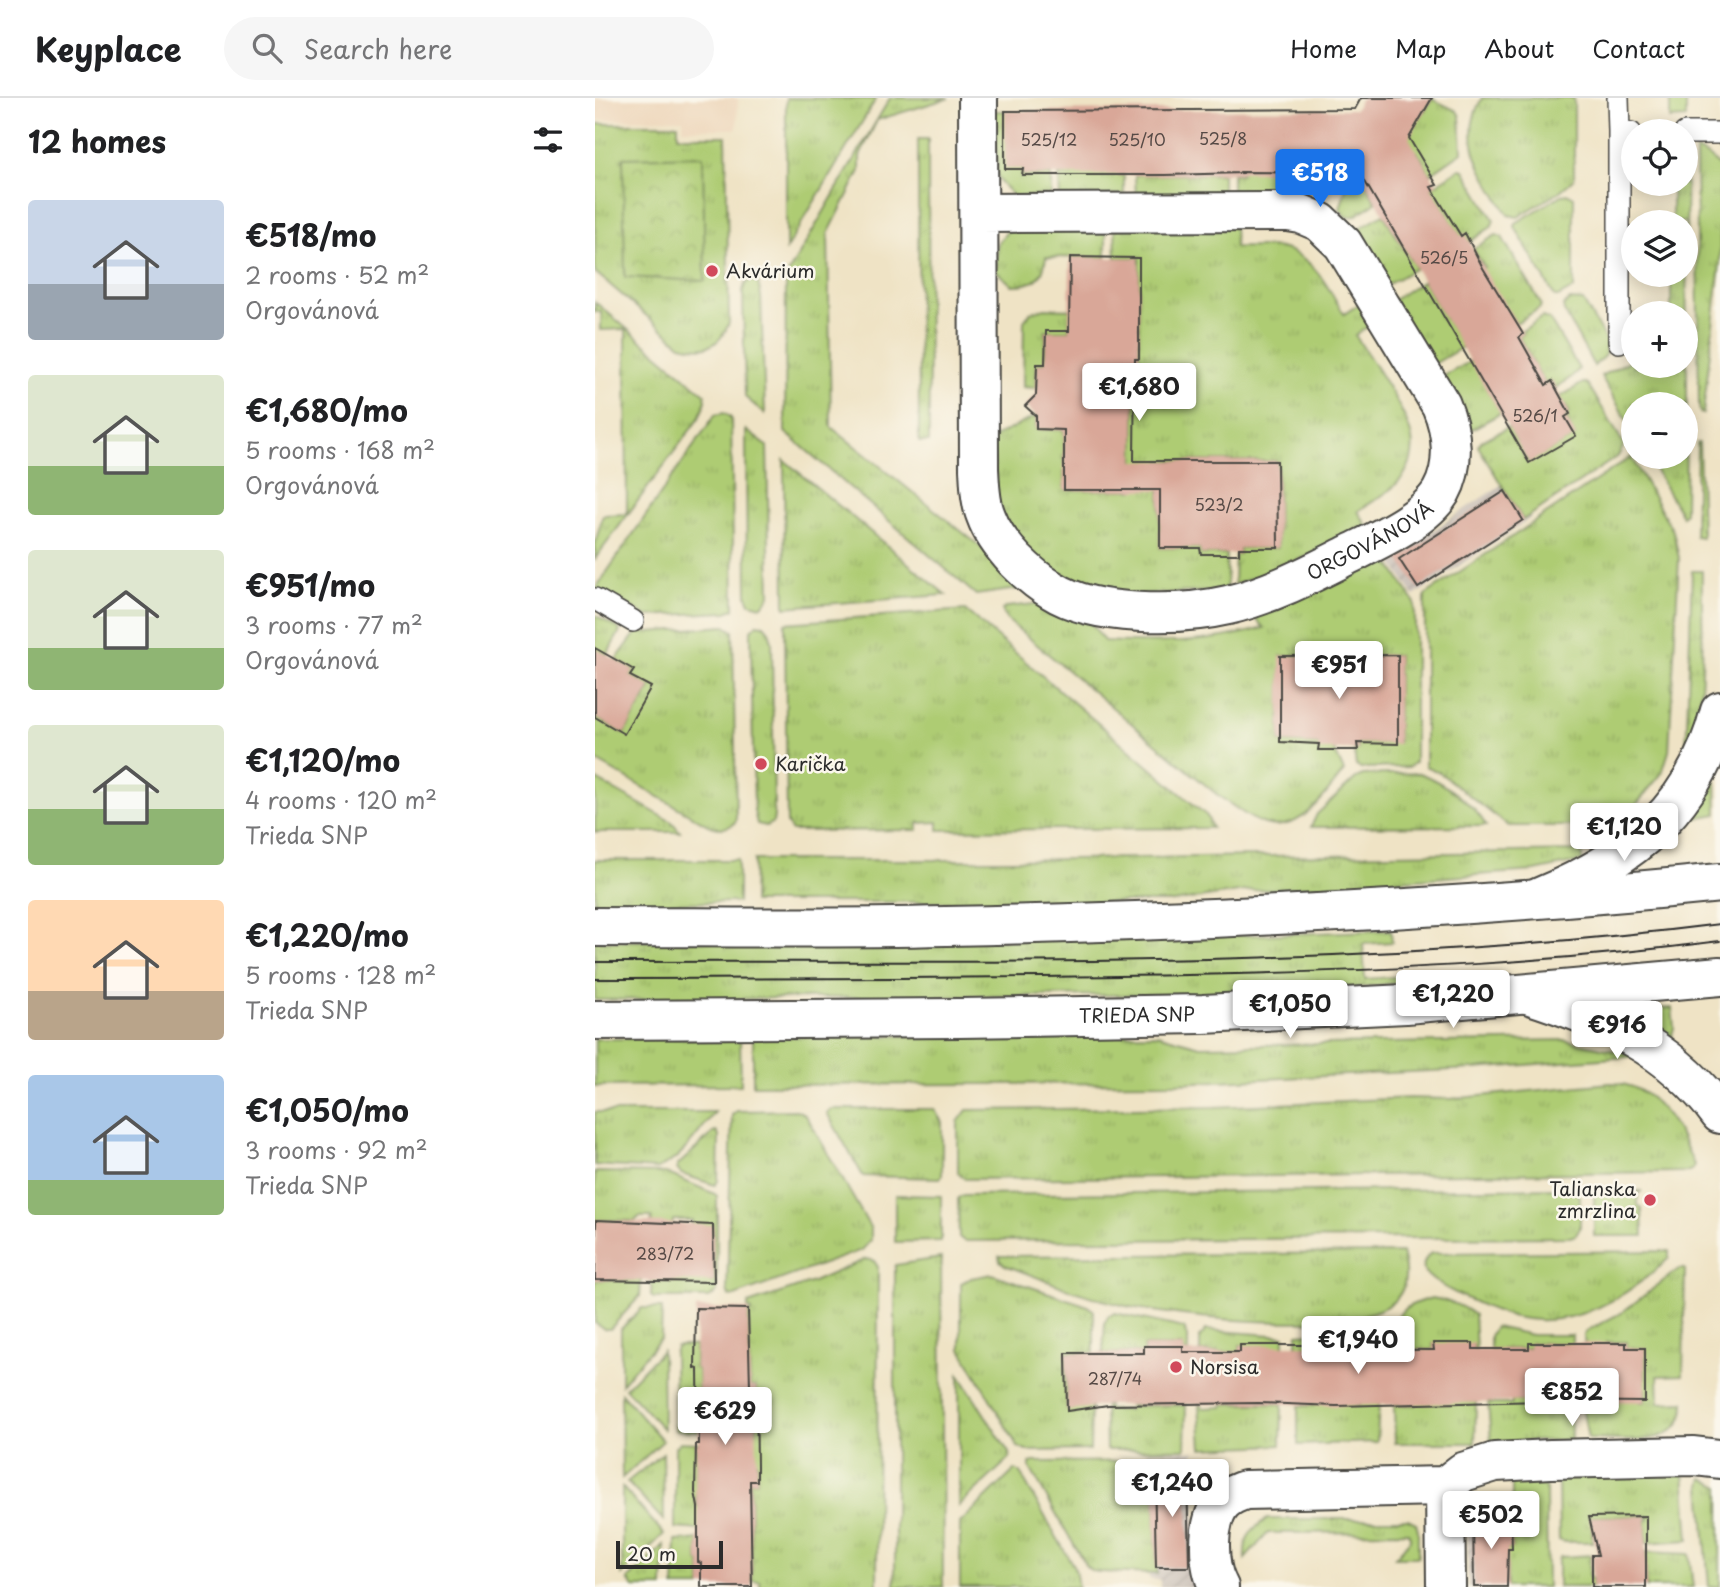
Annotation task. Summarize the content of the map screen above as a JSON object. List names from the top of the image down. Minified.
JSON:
{"streets":{"street":["ORGOVÁNOVÁ","TRIEDA SNP"]},"places":["Akvárium","Karička","Talianska zmrzlina","Norsisa"],"house_numbers":["525/8","525/12","525/10","526/5","526/1","523/2","283/72","287/74"],"scale_bar":"20 m","page":{"header":"Keyplace","search":"Search here","nav":["Home","Map","About","Contact"],"heading":"12 homes","map_buttons":["+","−"],"price":["€518","€1,680","€951","€1,120","€1,220","€1,050","€916","€1,940","€852","€629","€1,240","€502"],"list":[{"name":"€518/mo","note":"2 rooms · 52 m² · Orgovánová"},{"name":"€1,680/mo","note":"5 rooms · 168 m² · Orgovánová"},{"name":"€951/mo","note":"3 rooms · 77 m² · Orgovánová"},{"name":"€1,120/mo","note":"4 rooms · 120 m² · Trieda SNP"},{"name":"€1,220/mo","note":"5 rooms · 128 m² · Trieda SNP"},{"name":"€1,050/mo","note":"3 rooms · 92 m² · Trieda SNP"}],"scale":"20 m"}}
